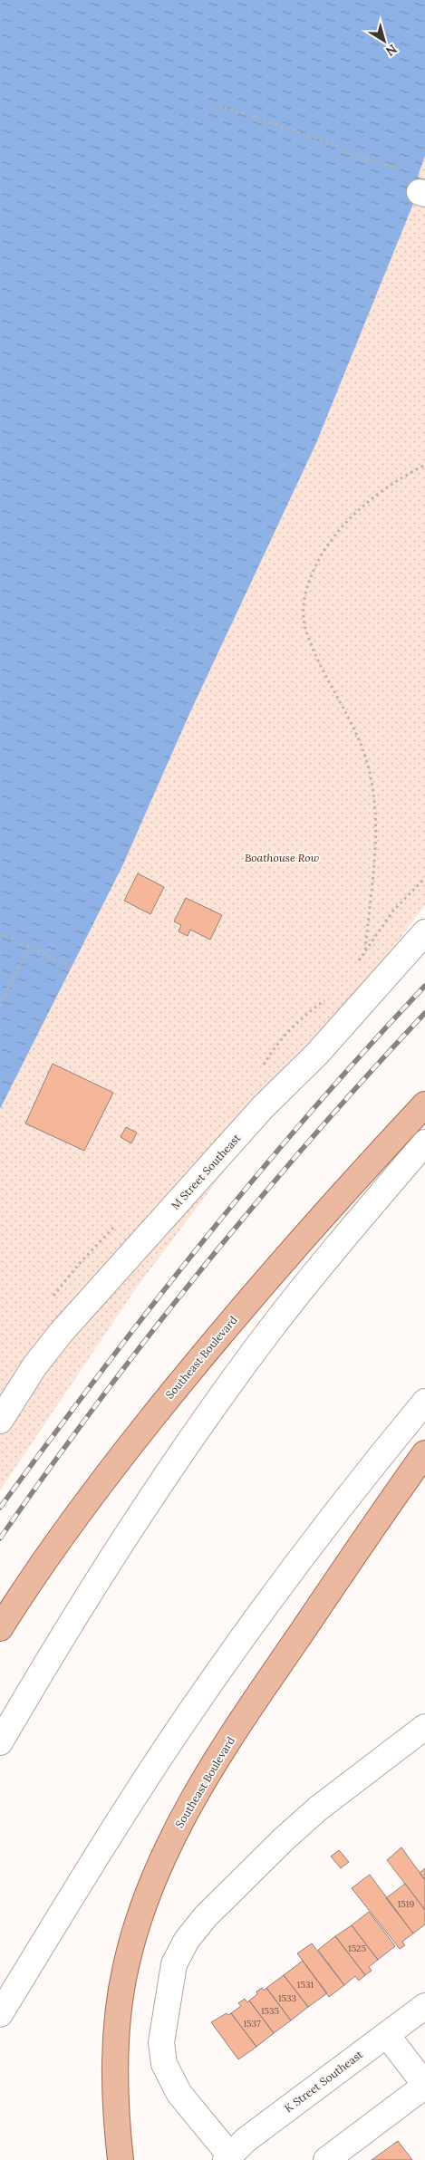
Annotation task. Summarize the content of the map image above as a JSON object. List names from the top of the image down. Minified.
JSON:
{"streets":{"main road":["Southeast Boulevard"],"street":["M Street Southeast","K Street Southeast"]},"parks":["Boathouse Row"],"house_numbers":["1519","1525","1531","1533","1535","1537"],"north":"bottom right"}
